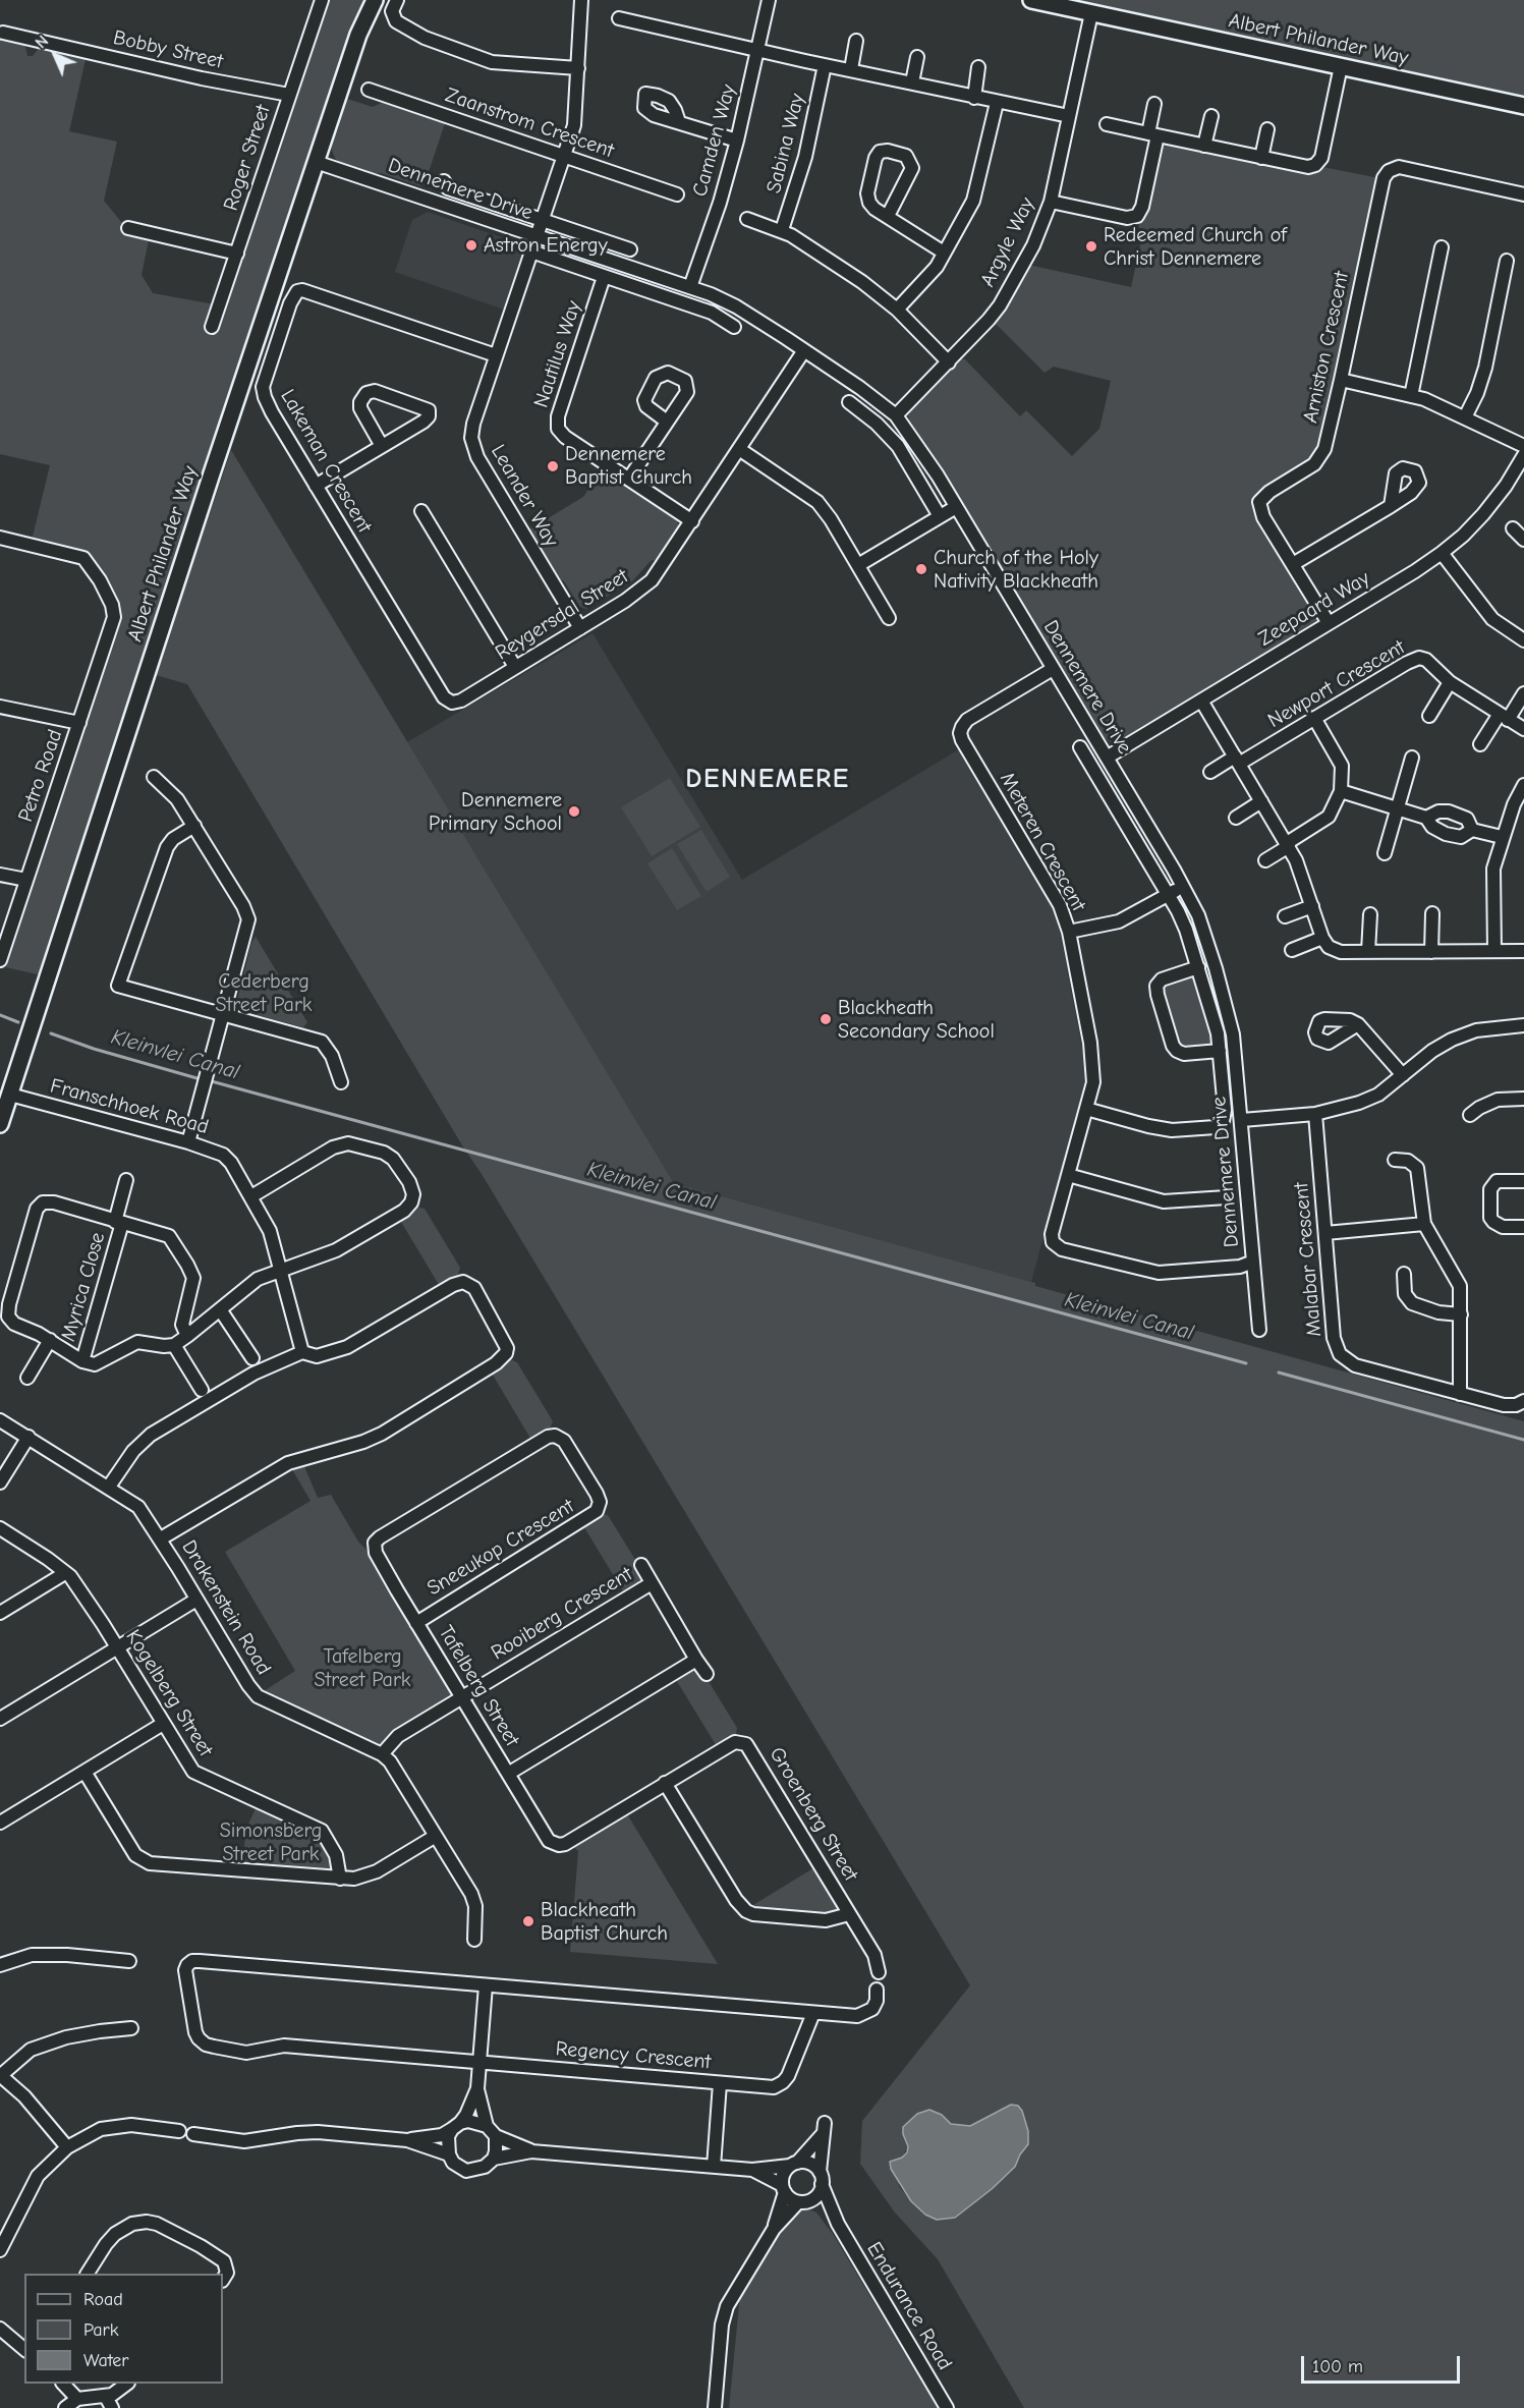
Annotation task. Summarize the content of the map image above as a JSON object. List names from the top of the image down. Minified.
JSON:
{"streets":{"street":["Albert Philander Way","Bobby Street","Zaanstrom Crescent","Camden Way","Sabina Way","Roger Street","Dennemere Drive","Argyle Way","Arniston Crescent","Nautilus Way","Lakeman Crescent","Leander Way","Zeepaard Way","Reygersdal Street","Newport Crescent","Petro Road","Meteren Crescent","Franschhoek Road","Malabar Crescent","Myrica Close","Sneeukop Crescent","Drakenstein Road","Rooiberg Crescent","Tafelberg Street","Kogelberg Street","Groenberg Street","Regency Crescent","Endurance Road"]},"crossings":[["Albert Philander Way","Dennemere Drive"],["Albert Philander Way","Argyle Way"],["Albert Philander Way","Franschhoek Road"],["Bobby Street","Roger Street"],["Zaanstrom Crescent","Leander Way"],["Camden Way","Dennemere Drive"],["Dennemere Drive","Argyle Way"],["Dennemere Drive","Leander Way"],["Dennemere Drive","Zeepaard Way"],["Dennemere Drive","Reygersdal Street"],["Dennemere Drive","Meteren Crescent"],["Arniston Crescent","Zeepaard Way"],["Nautilus Way","Reygersdal Street"],["Lakeman Crescent","Leander Way"],["Lakeman Crescent","Reygersdal Street"],["Leander Way","Reygersdal Street"],["Sneeukop Crescent","Tafelberg Street"],["Drakenstein Road","Rooiberg Crescent"],["Rooiberg Crescent","Tafelberg Street"],["Tafelberg Street","Groenberg Street"]],"districts":["DENNEMERE"],"water":["Kleinvlei Canal"],"parks":["Cederberg Street Park","Tafelberg Street Park","Simonsberg Street Park"],"places":["Astron Energy","Redeemed Church of Christ Dennemere","Dennemere Baptist Church","Church of the Holy Nativity Blackheath","Dennemere Primary School","Blackheath Secondary School","Blackheath Baptist Church"],"legend":["Road","Park","Water"],"scale_bar":"100 m","north":"top left"}
